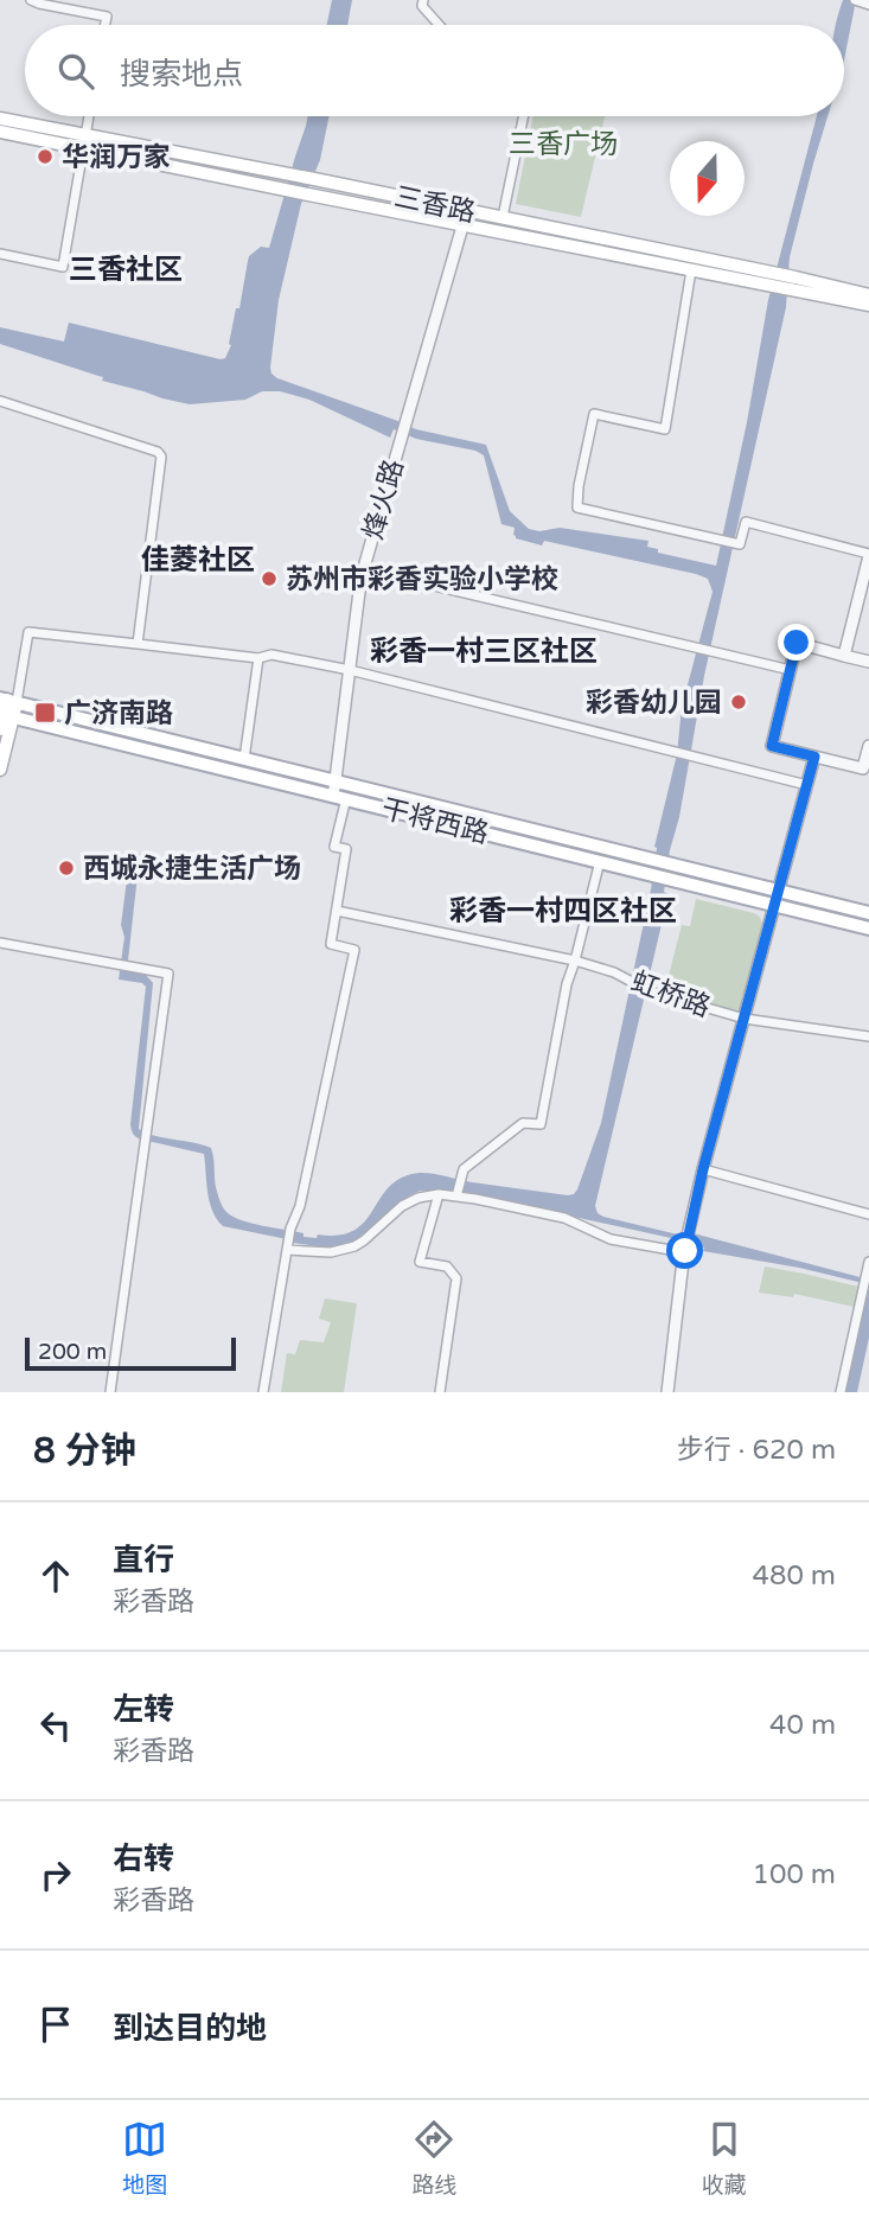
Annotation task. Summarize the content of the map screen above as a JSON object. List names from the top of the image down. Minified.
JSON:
{"streets":{"main road":["三香路","干将西路"],"street":["烽火路","虹桥路"]},"crossings":[["三香路","烽火路"],["烽火路","干将西路"]],"districts":["三香社区","佳菱社区","彩香一村三区社区","彩香一村四区社区"],"parks":["三香广场"],"places":{"other":["华润万家","苏州市彩香实验小学校","彩香幼儿园","西城永捷生活广场"],"transit":["广济南路"]},"scale_bar":"200 m","north":"bottom","page":{"search":"搜索地点","scale":"200 m","heading":["8 分钟","步行 · 620 m"],"list":[["直行","彩香路","480 m"],["左转","彩香路","40 m"],["右转","彩香路","100 m"],"到达目的地"],"nav":["地图","路线","收藏"]}}
